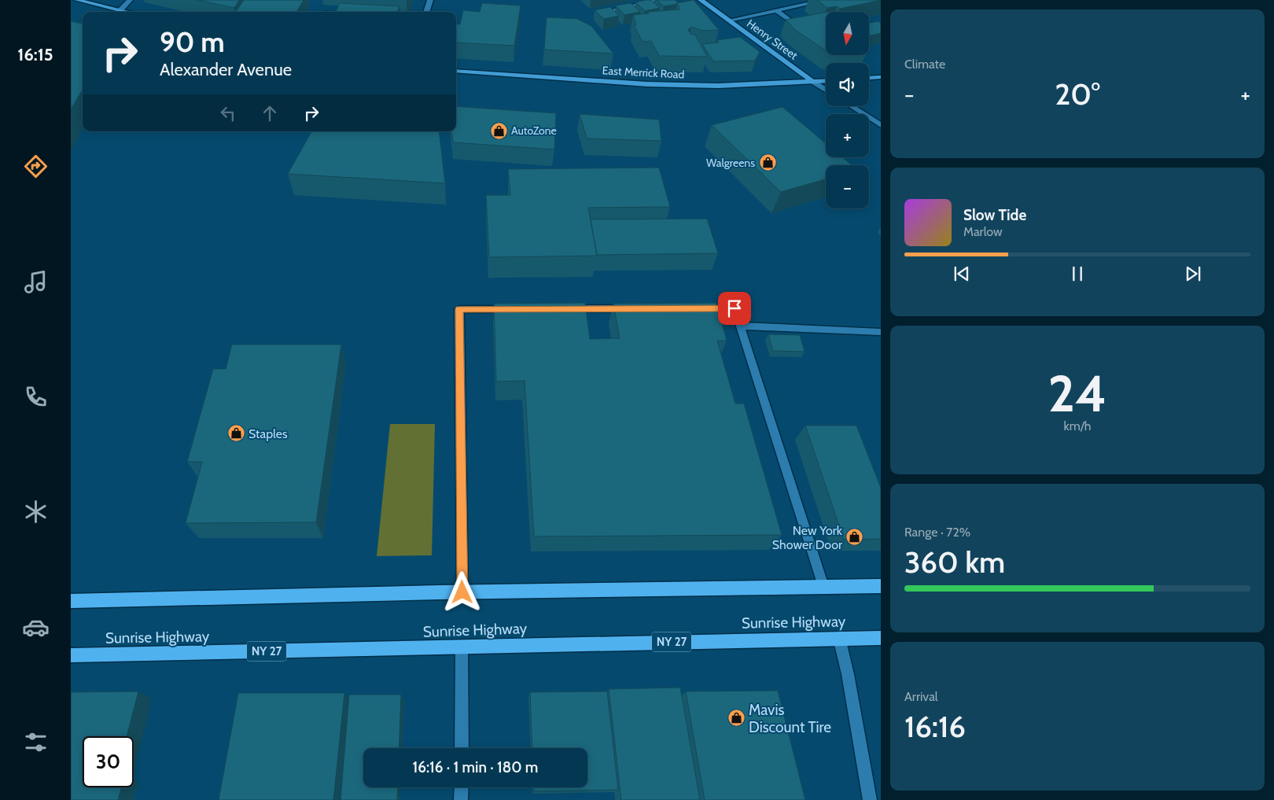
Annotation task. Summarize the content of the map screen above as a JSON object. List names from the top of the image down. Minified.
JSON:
{"streets":{"highway":["Sunrise Highway","NY 27"],"main road":["Henry Street","East Merrick Road"]},"crossings":[["Henry Street","East Merrick Road"]],"places":{"shop":["AutoZone","Walgreens","Staples","New York Shower Door","Mavis Discount Tire"]},"north":"bottom","page":{"tabs":"16:15","tile":["Climate",["24","km/h"],["Range · 72%","360 km"],["Arrival","16:16"]],"map_buttons":["+","−"],"turn":["90 m","Alexander Avenue"],"heat":["−","20°","+"],"song":["Slow Tide","Marlow"],"limit":"30","trip":"16:16 · 1 min · 180 m"}}
